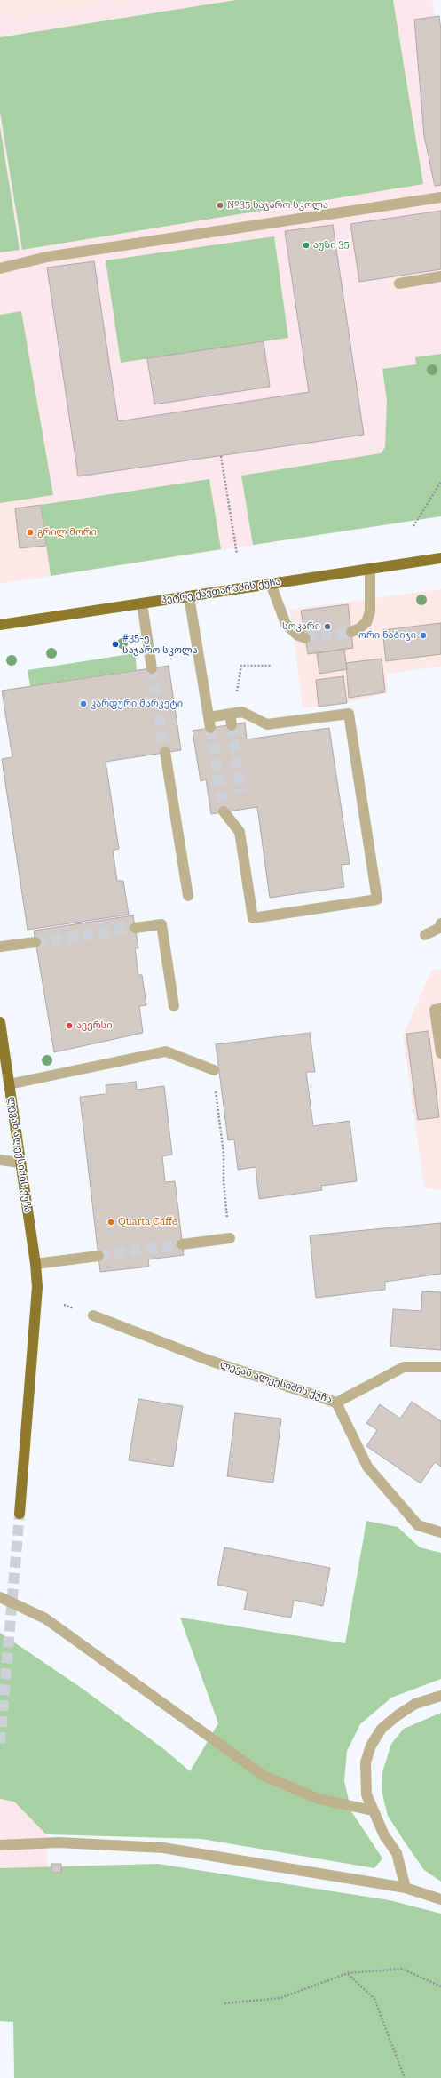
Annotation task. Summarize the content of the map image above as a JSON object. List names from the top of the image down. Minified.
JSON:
{"streets":{"main road":["პეტრე ქავთარაძის ქუჩა","ლევან ალექსიძის ქუჩა"]},"places":["№35 საჯარო სკოლა","აუზი 35","გრილ მორი","სოკარი","ორი ნაბიჯი","#35-ე საჯარო სკოლა","კარფური მარკეტი","ავერსი","Quarta Caffe"]}
